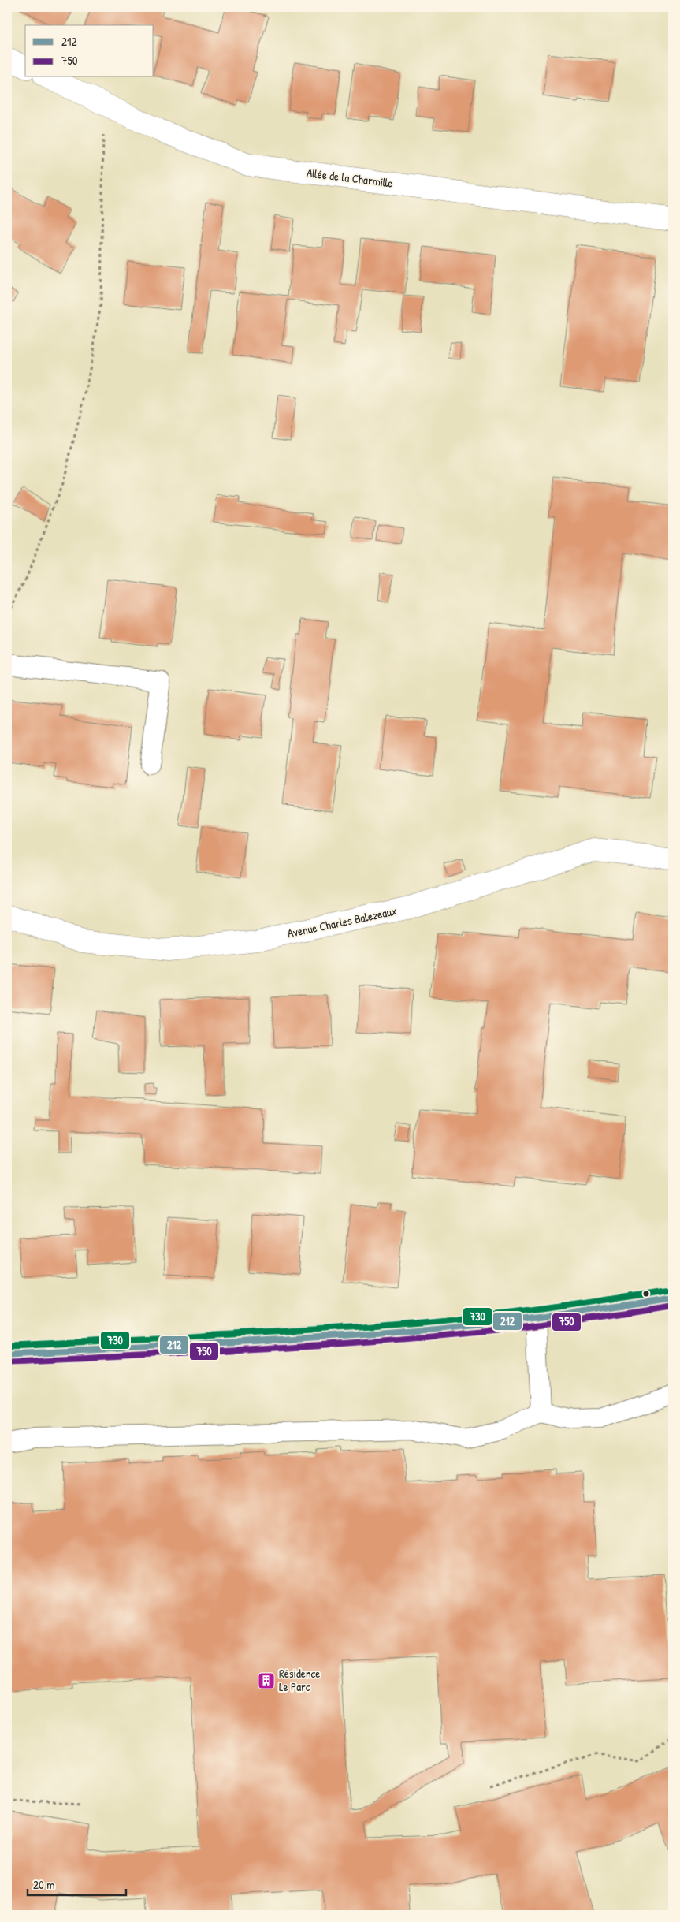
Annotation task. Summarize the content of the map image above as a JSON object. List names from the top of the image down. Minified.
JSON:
{"streets":{"street":["Allée de la Charmille","Avenue Charles Balezeaux"]},"places":{"building":["Résidence Le Parc"]},"lines":["transit line 730","transit line 212","transit line 750"],"legend":["212","750"],"scale_bar":"20 m"}
